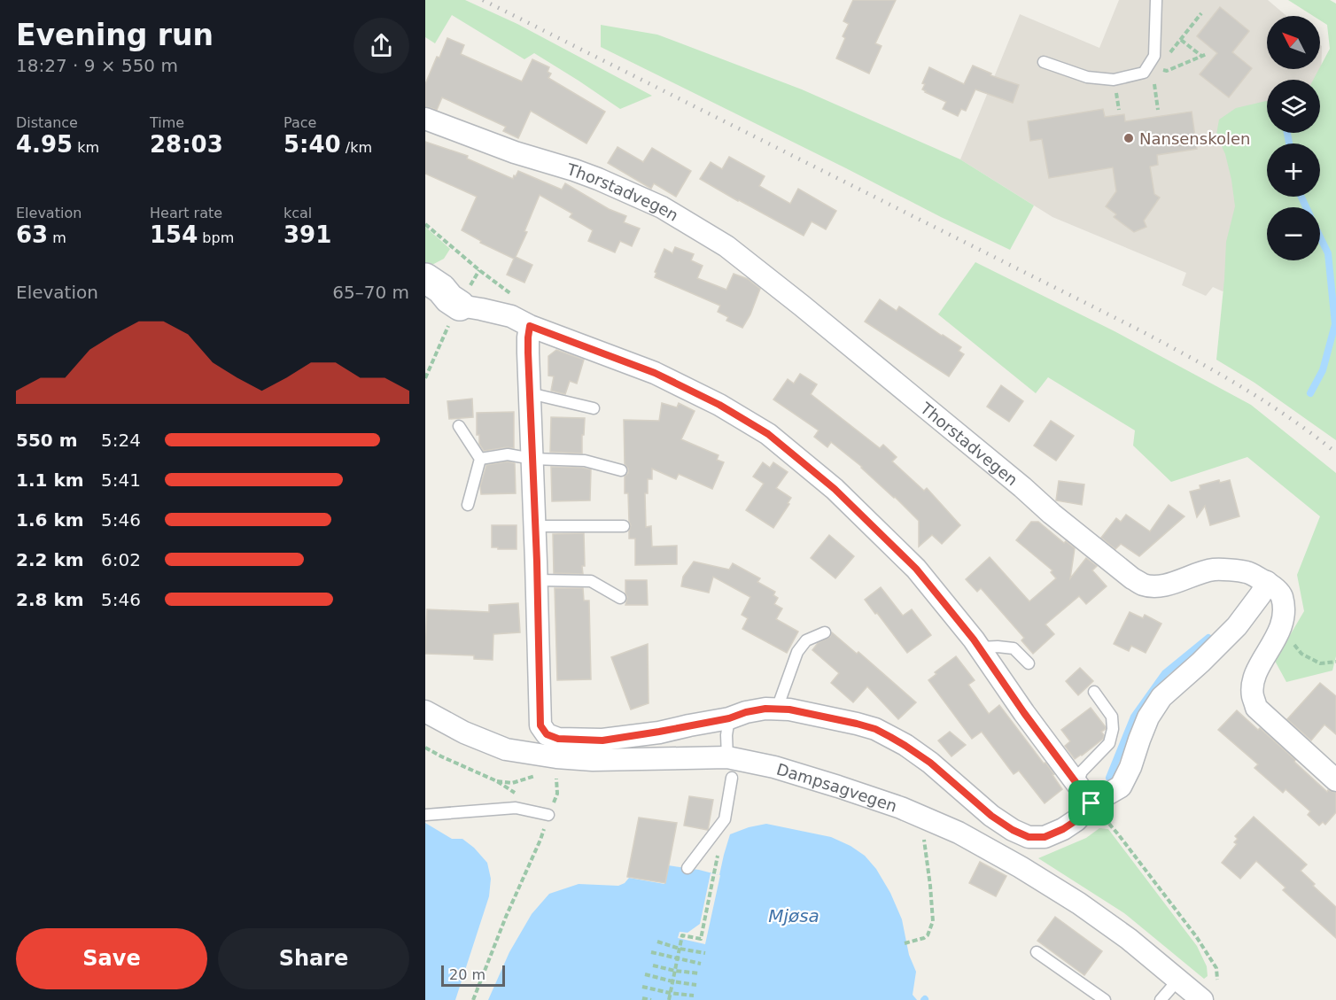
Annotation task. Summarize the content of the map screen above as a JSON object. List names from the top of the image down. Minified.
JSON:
{"streets":{"street":["Thorstadvegen","Dampsagvegen"]},"water":["Mjøsa"],"places":["Nansenskolen"],"scale_bar":"20 m","north":"top left","page":{"heading":["Evening run","18:27 · 9 × 550 m"],"map_buttons":["+","−"],"stats":[["Distance","4.95 km"],["Time","28:03"],["Pace","5:40 /km"],["Elevation","63 m"],["Heart rate","154 bpm"],["kcal","391"]],"chart":["Elevation","65–70 m"],"list":[{"name":"550 m","note":"5:24"},{"name":"1.1 km","note":"5:41"},{"name":"1.6 km","note":"5:46"},{"name":"2.2 km","note":"6:02"},{"name":"2.8 km","note":"5:46"}],"buttons":["Save","Share"],"scale":"20 m"}}
